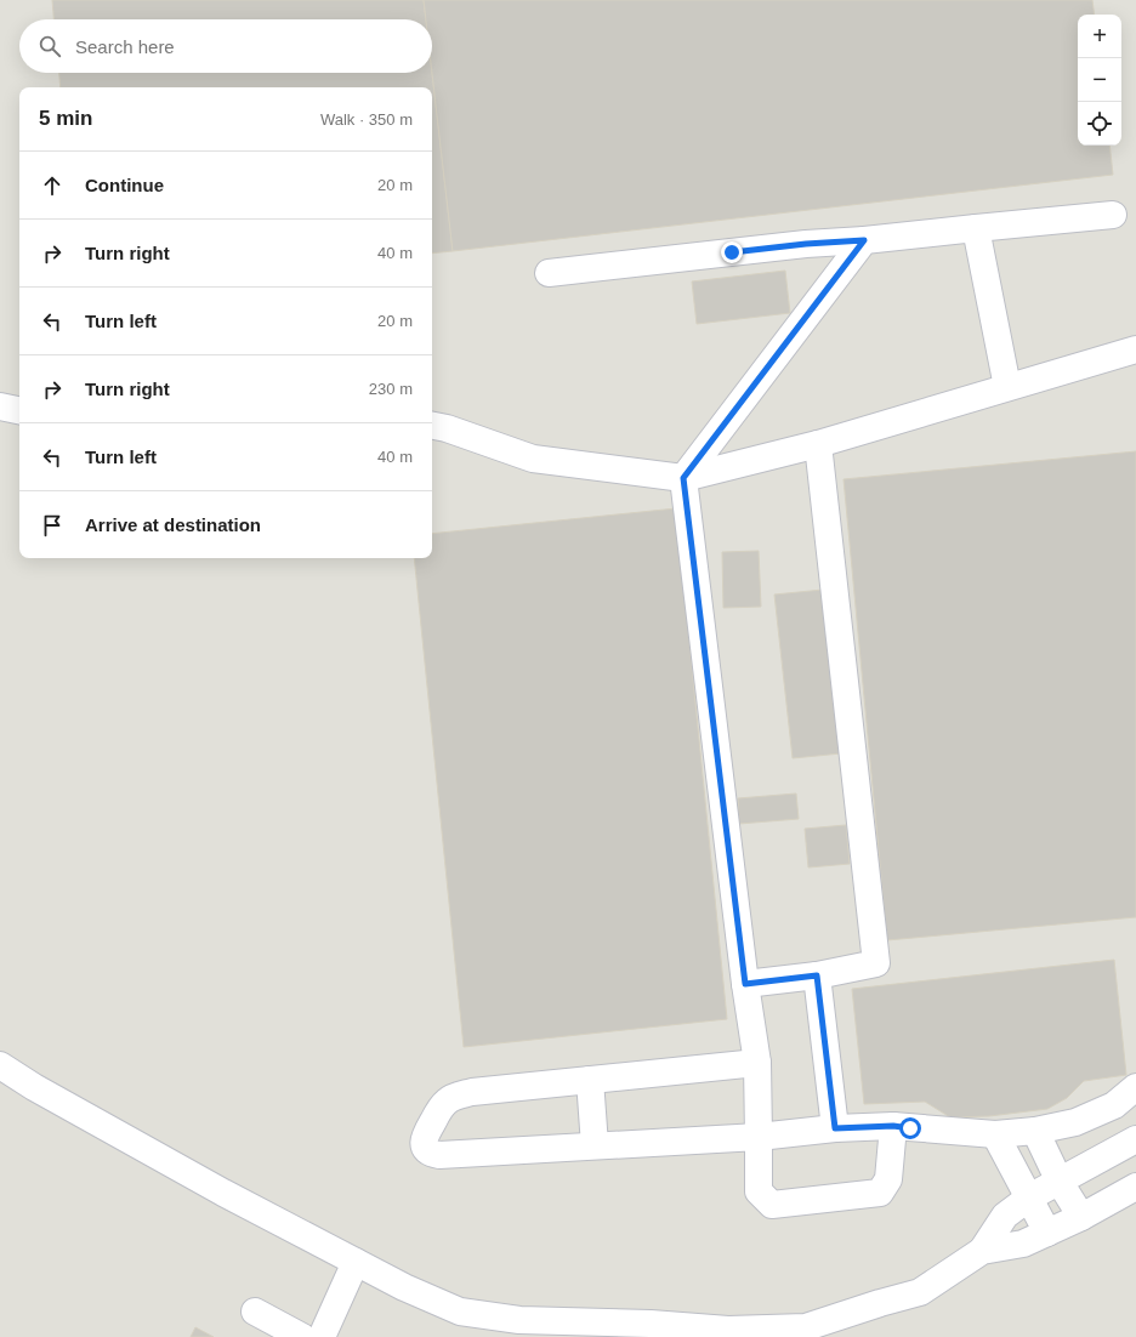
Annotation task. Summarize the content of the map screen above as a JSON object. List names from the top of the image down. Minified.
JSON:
{"page":{"map_buttons":["+","−"],"search":"Search here","heading":["5 min","Walk · 350 m"],"list":[["Continue","20 m"],["Turn right","40 m"],["Turn left","20 m"],["Turn right","230 m"],["Turn left","40 m"],"Arrive at destination"]}}
